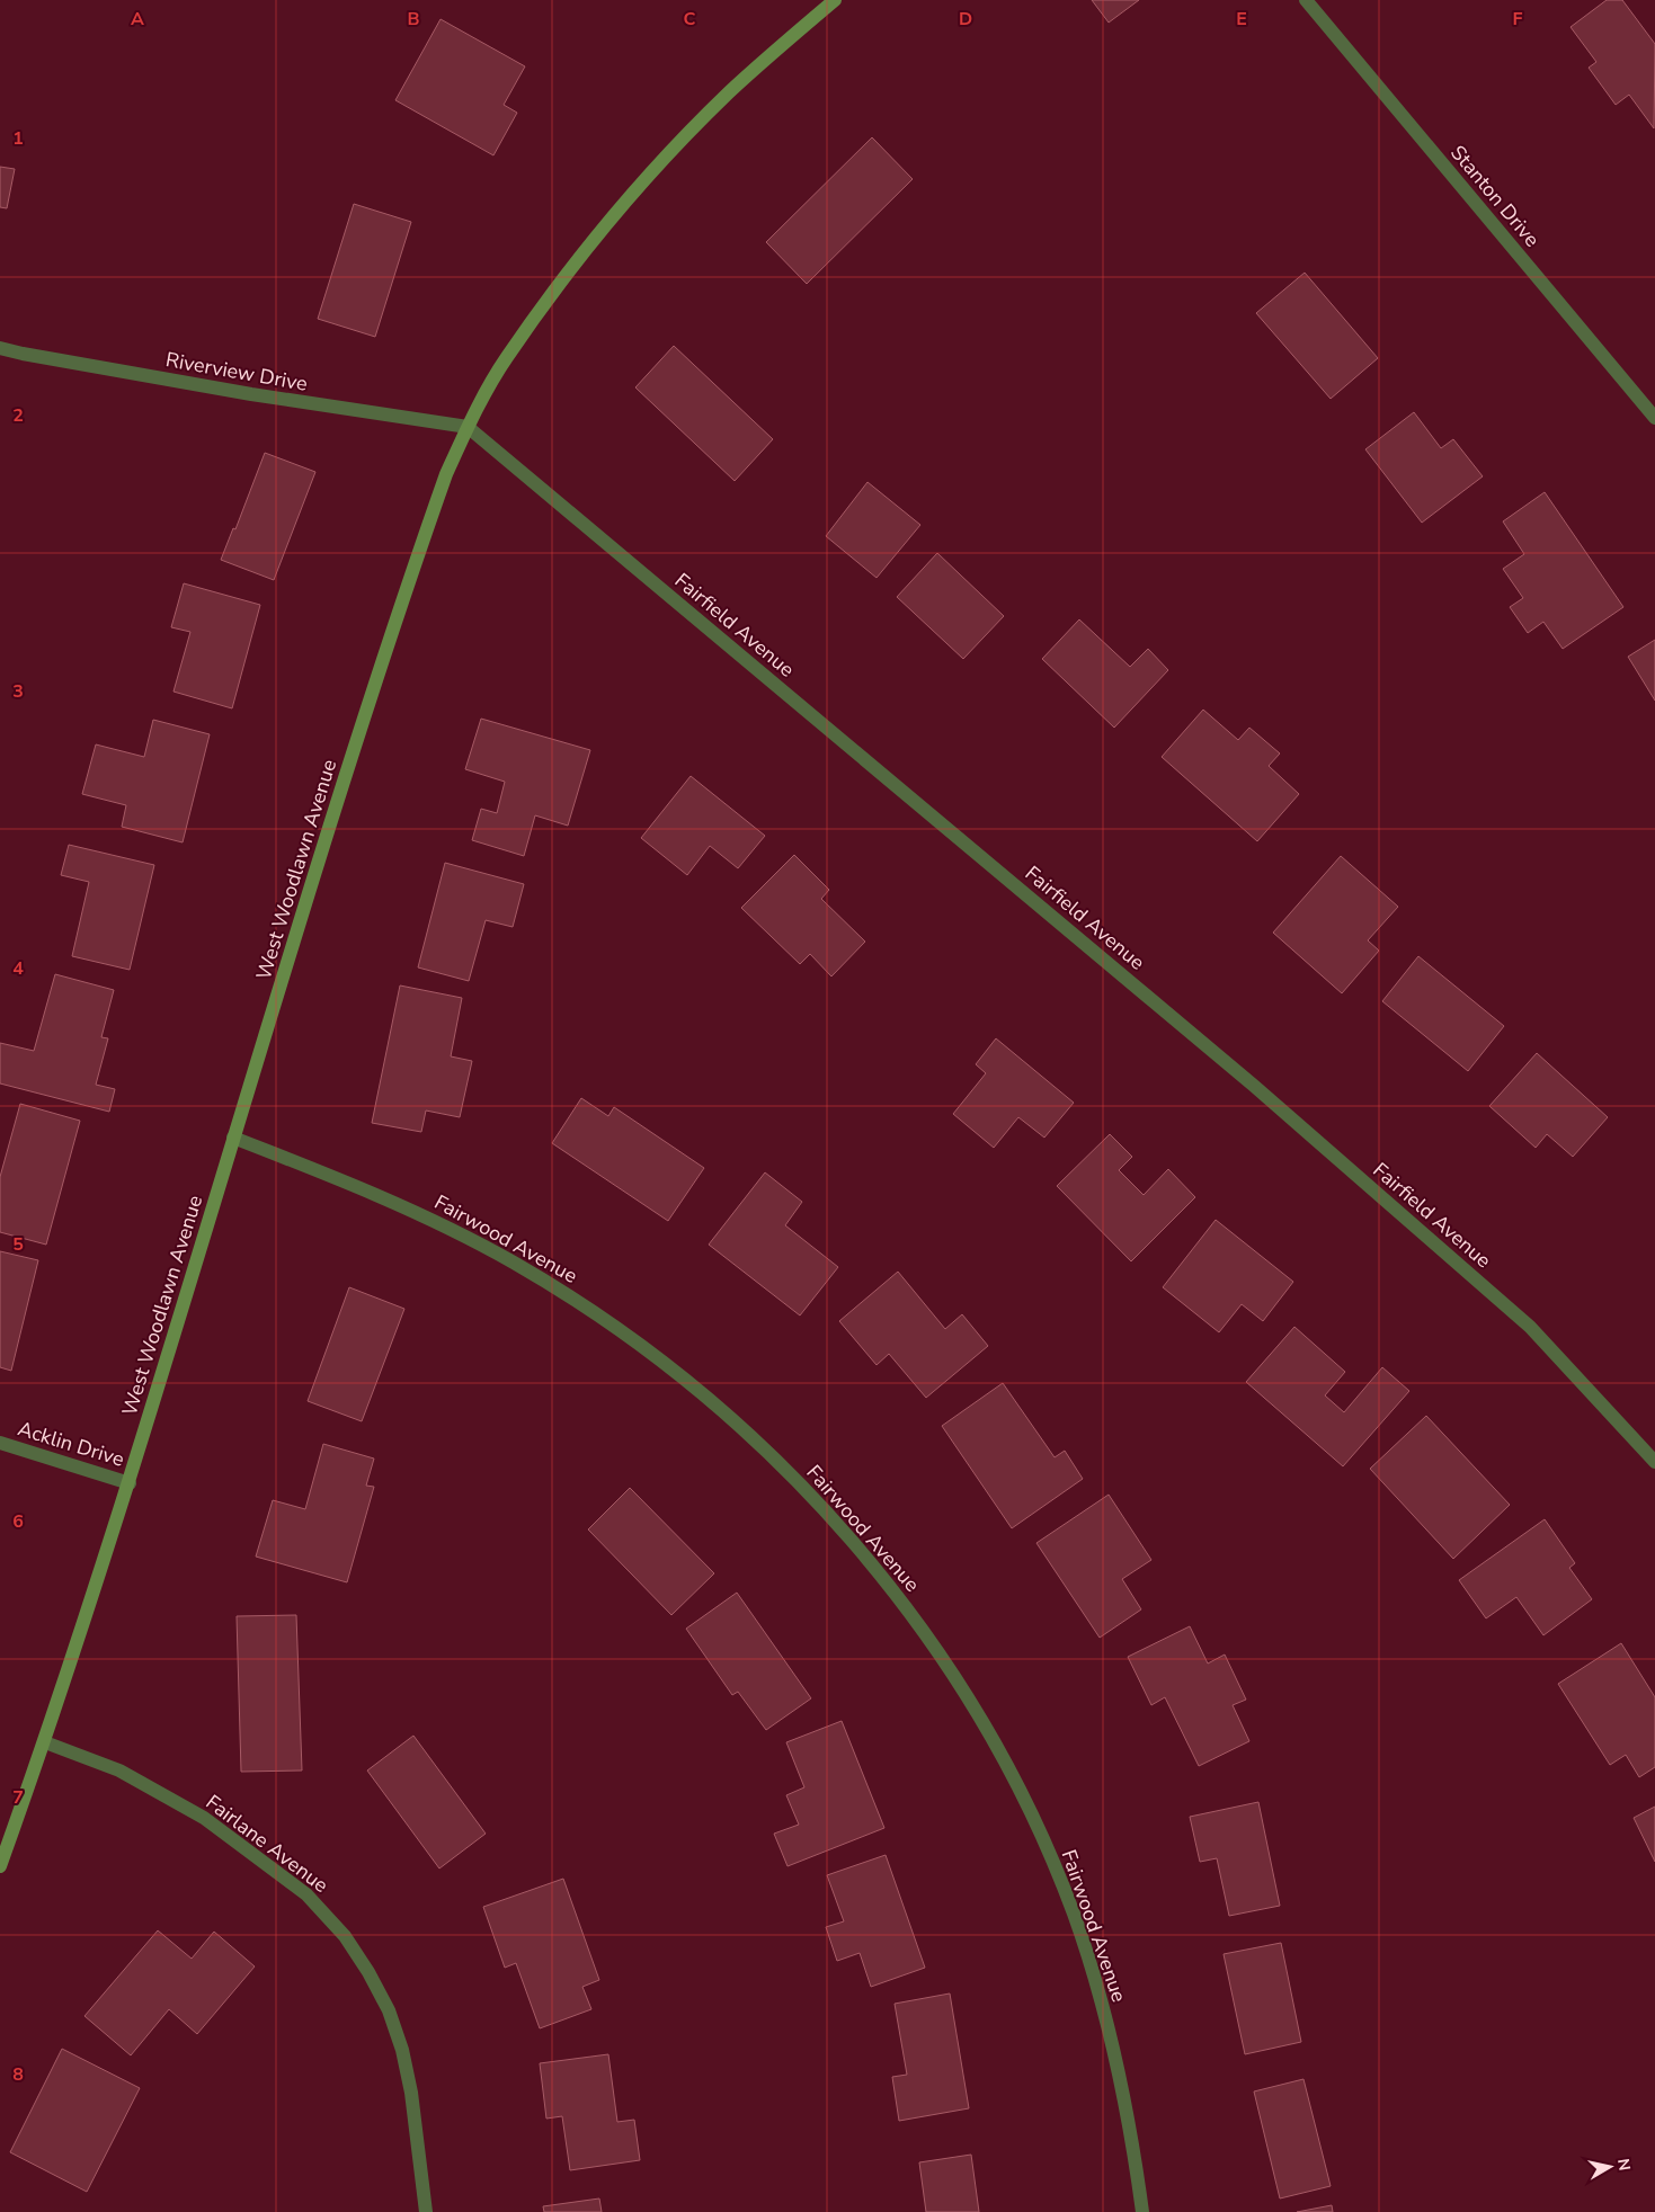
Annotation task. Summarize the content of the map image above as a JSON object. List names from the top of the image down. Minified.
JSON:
{"streets":{"street":["Stanton Drive","Riverview Drive","Fairfield Avenue","West Woodlawn Avenue","Fairwood Avenue","Acklin Drive","Fairlane Avenue"]},"crossings":[["Riverview Drive","Fairfield Avenue"],["Riverview Drive","West Woodlawn Avenue"],["Fairfield Avenue","West Woodlawn Avenue"],["West Woodlawn Avenue","Fairwood Avenue"],["West Woodlawn Avenue","Acklin Drive"],["West Woodlawn Avenue","Fairlane Avenue"]],"north":"right","grid":{"columns":["A","B","C","D","E","F"],"rows":["1","2","3","4","5","6","7","8"]}}
